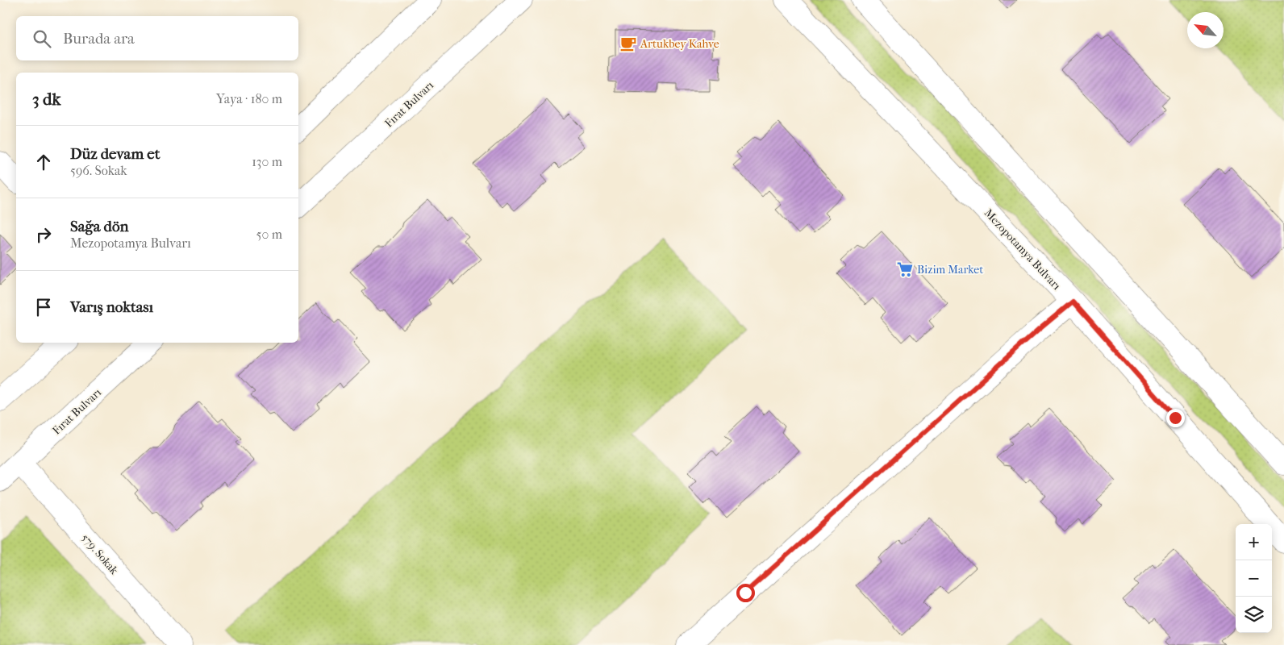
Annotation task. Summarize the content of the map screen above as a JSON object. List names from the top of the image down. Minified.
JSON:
{"streets":{"main road":["Fırat Bulvarı","Mezopotamya Bulvarı","579. Sokak"]},"crossings":[["Fırat Bulvarı","579. Sokak"]],"places":{"cafe":["Artukbey Kahve"],"supermarket":["Bizim Market"]},"north":"top left","page":{"search":"Burada ara","heading":["3 dk","Yaya · 180 m"],"list":[["Düz devam et","596. Sokak","130 m"],["Sağa dön","Mezopotamya Bulvarı","50 m"],"Varış noktası"],"map_buttons":["+","−"]}}
